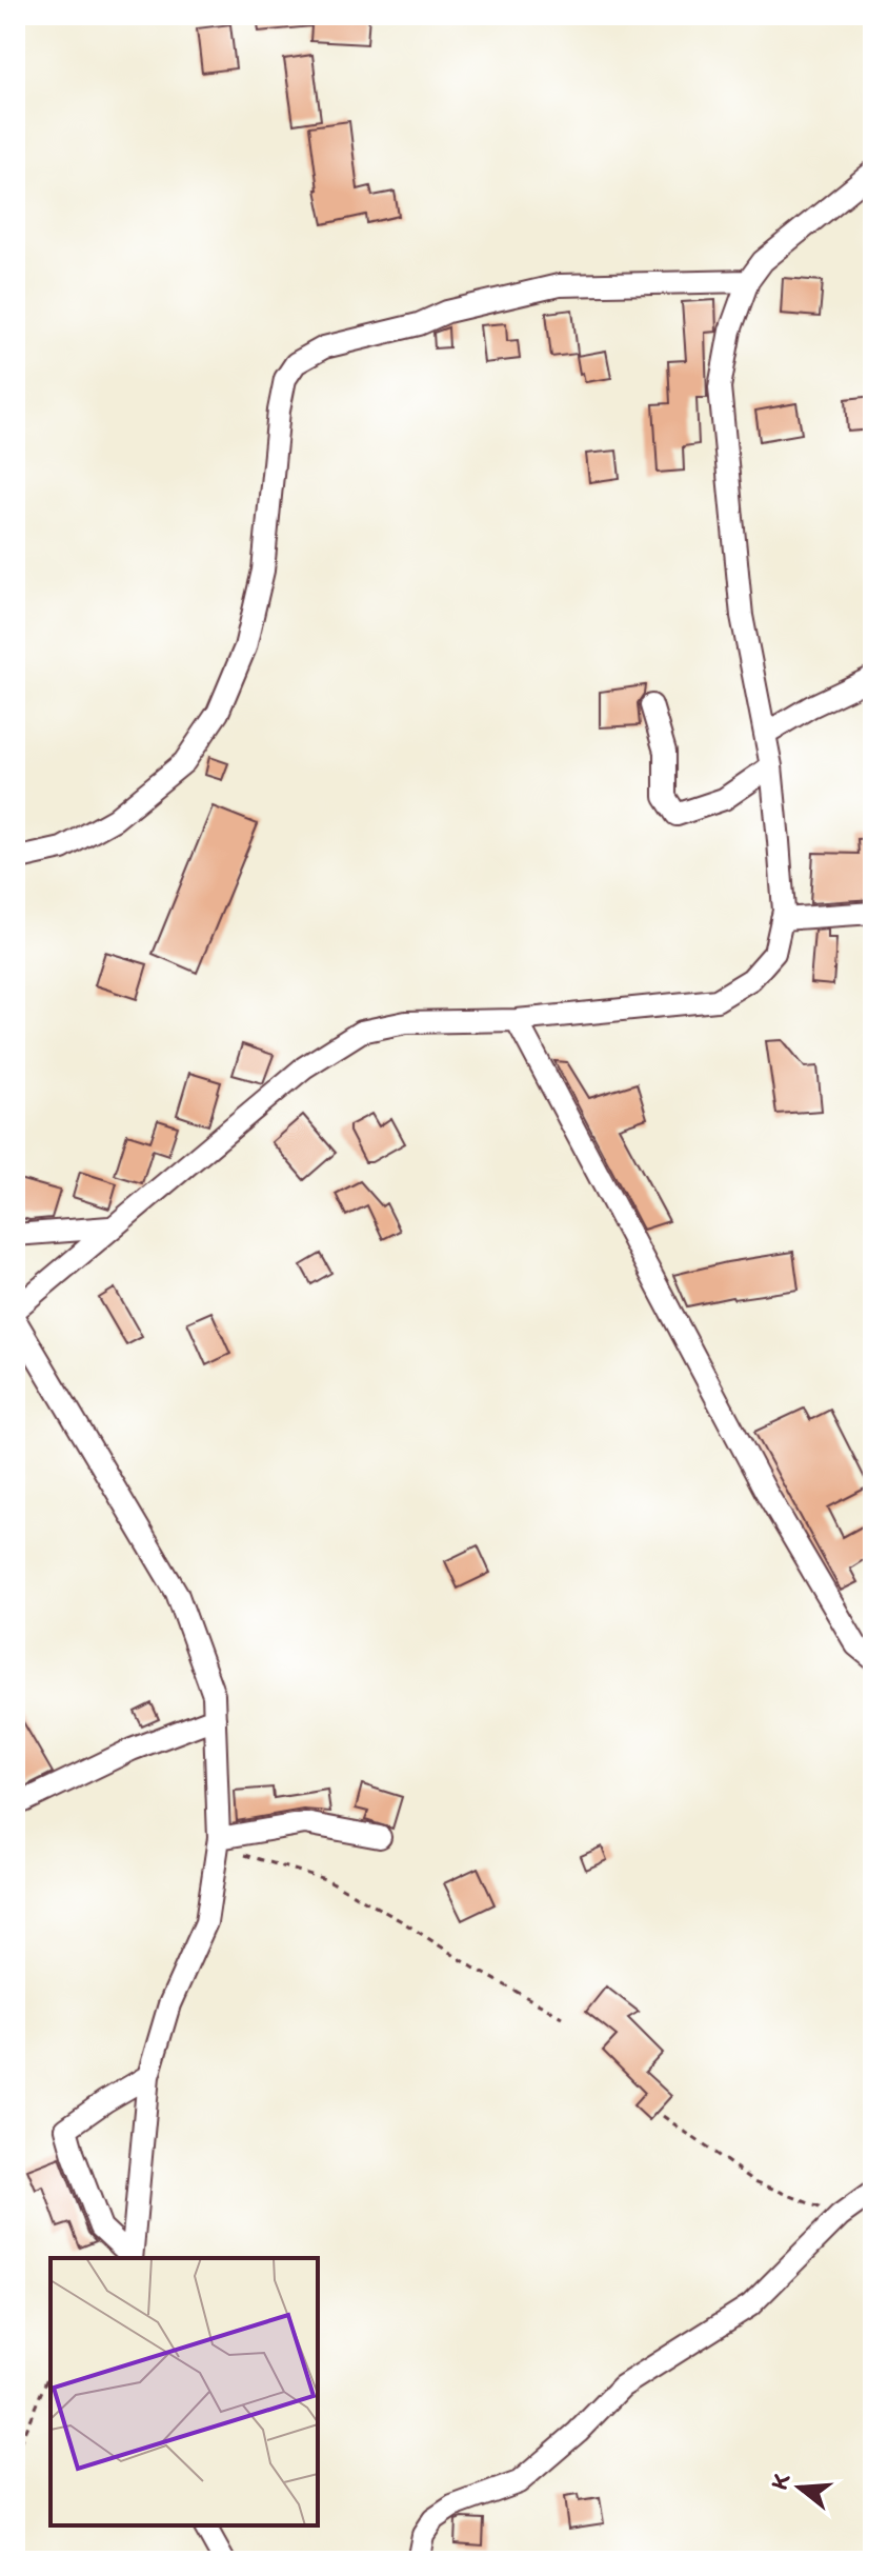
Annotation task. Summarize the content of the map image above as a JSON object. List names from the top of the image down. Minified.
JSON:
{"north":"left"}
